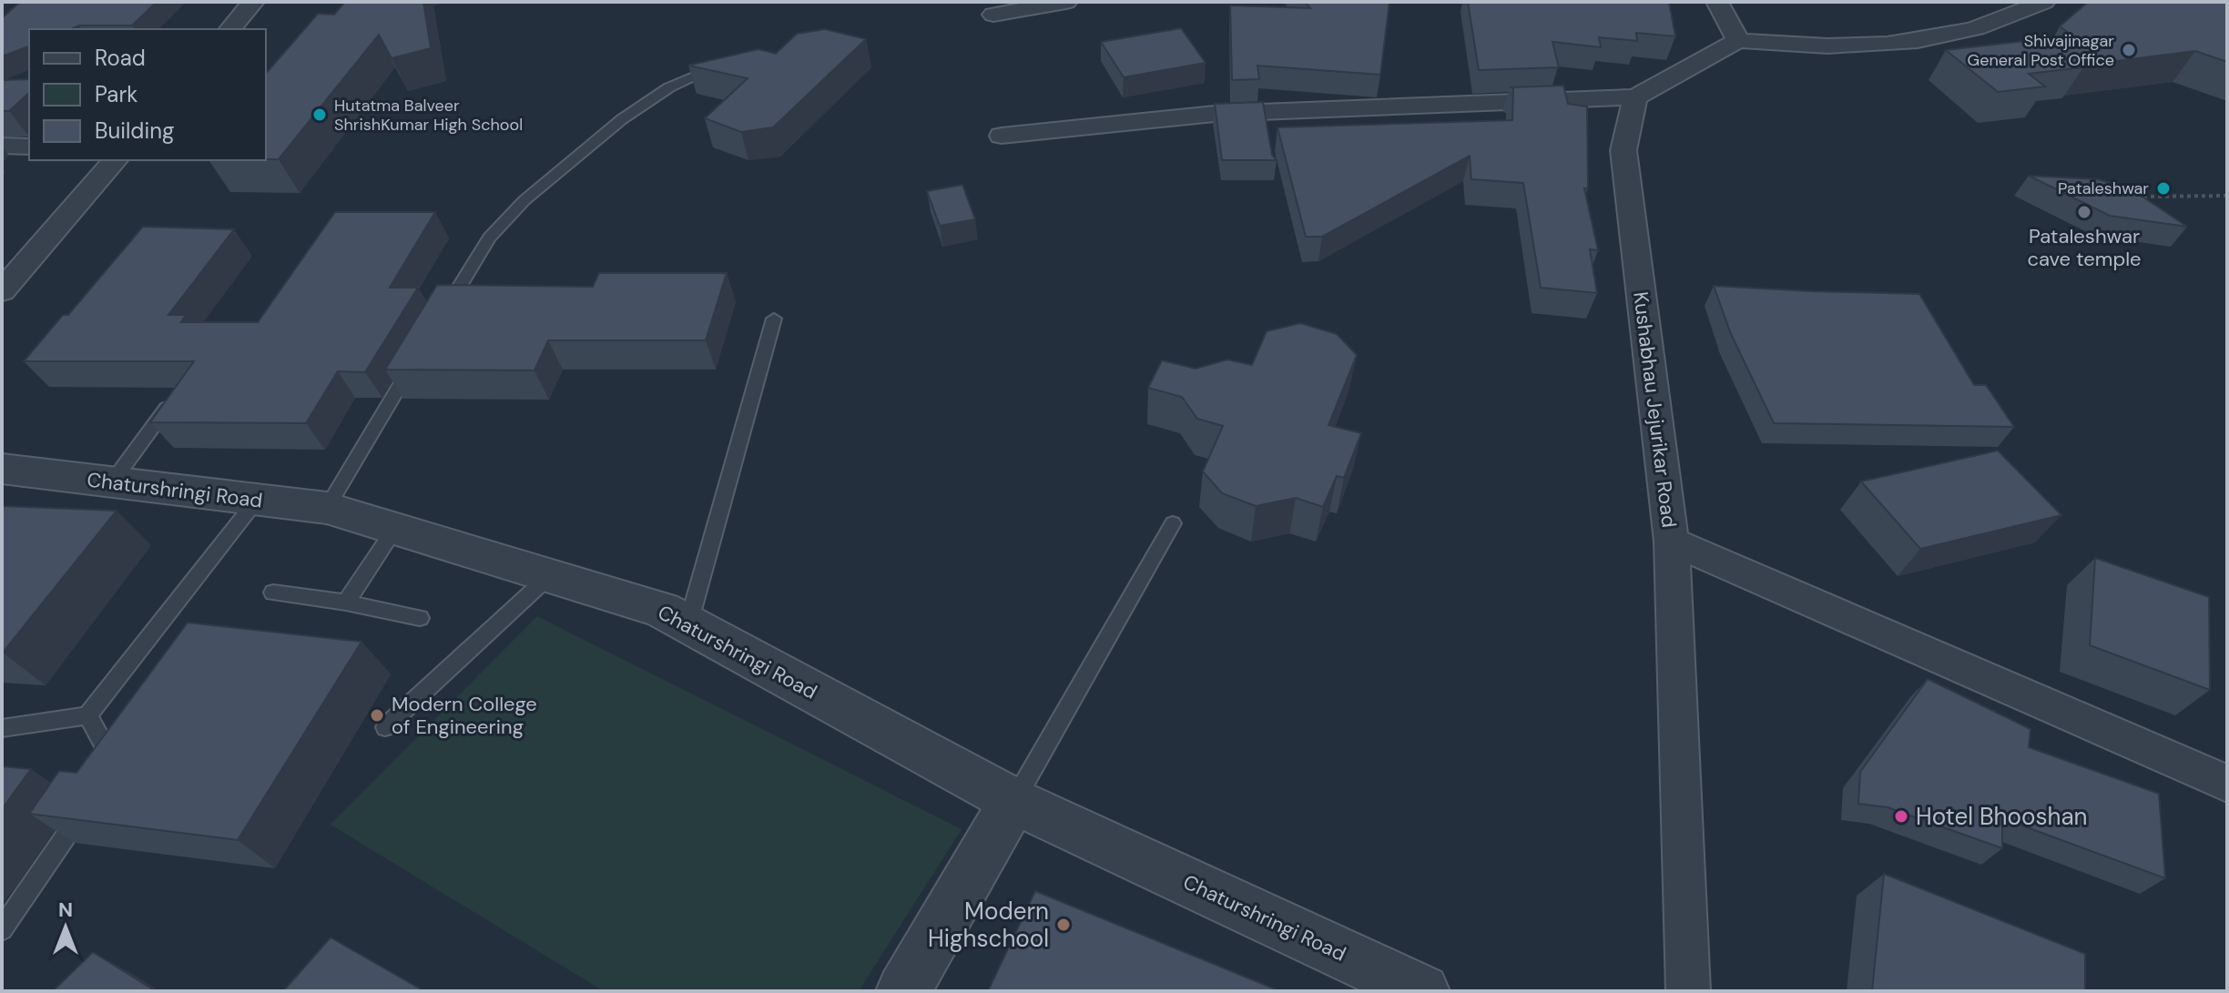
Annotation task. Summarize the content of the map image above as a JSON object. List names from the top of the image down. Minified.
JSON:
{"streets":{"street":["Kushabhau Jejurikar Road","Chaturshringi Road"]},"places":["Shivajinagar General Post Office","Hutatma Balveer ShrishKumar High School","Pataleshwar","Pataleshwar cave temple","Modern College of Engineering","Hotel Bhooshan","Modern Highschool"],"legend":["Road","Park","Building"],"north":"top"}
